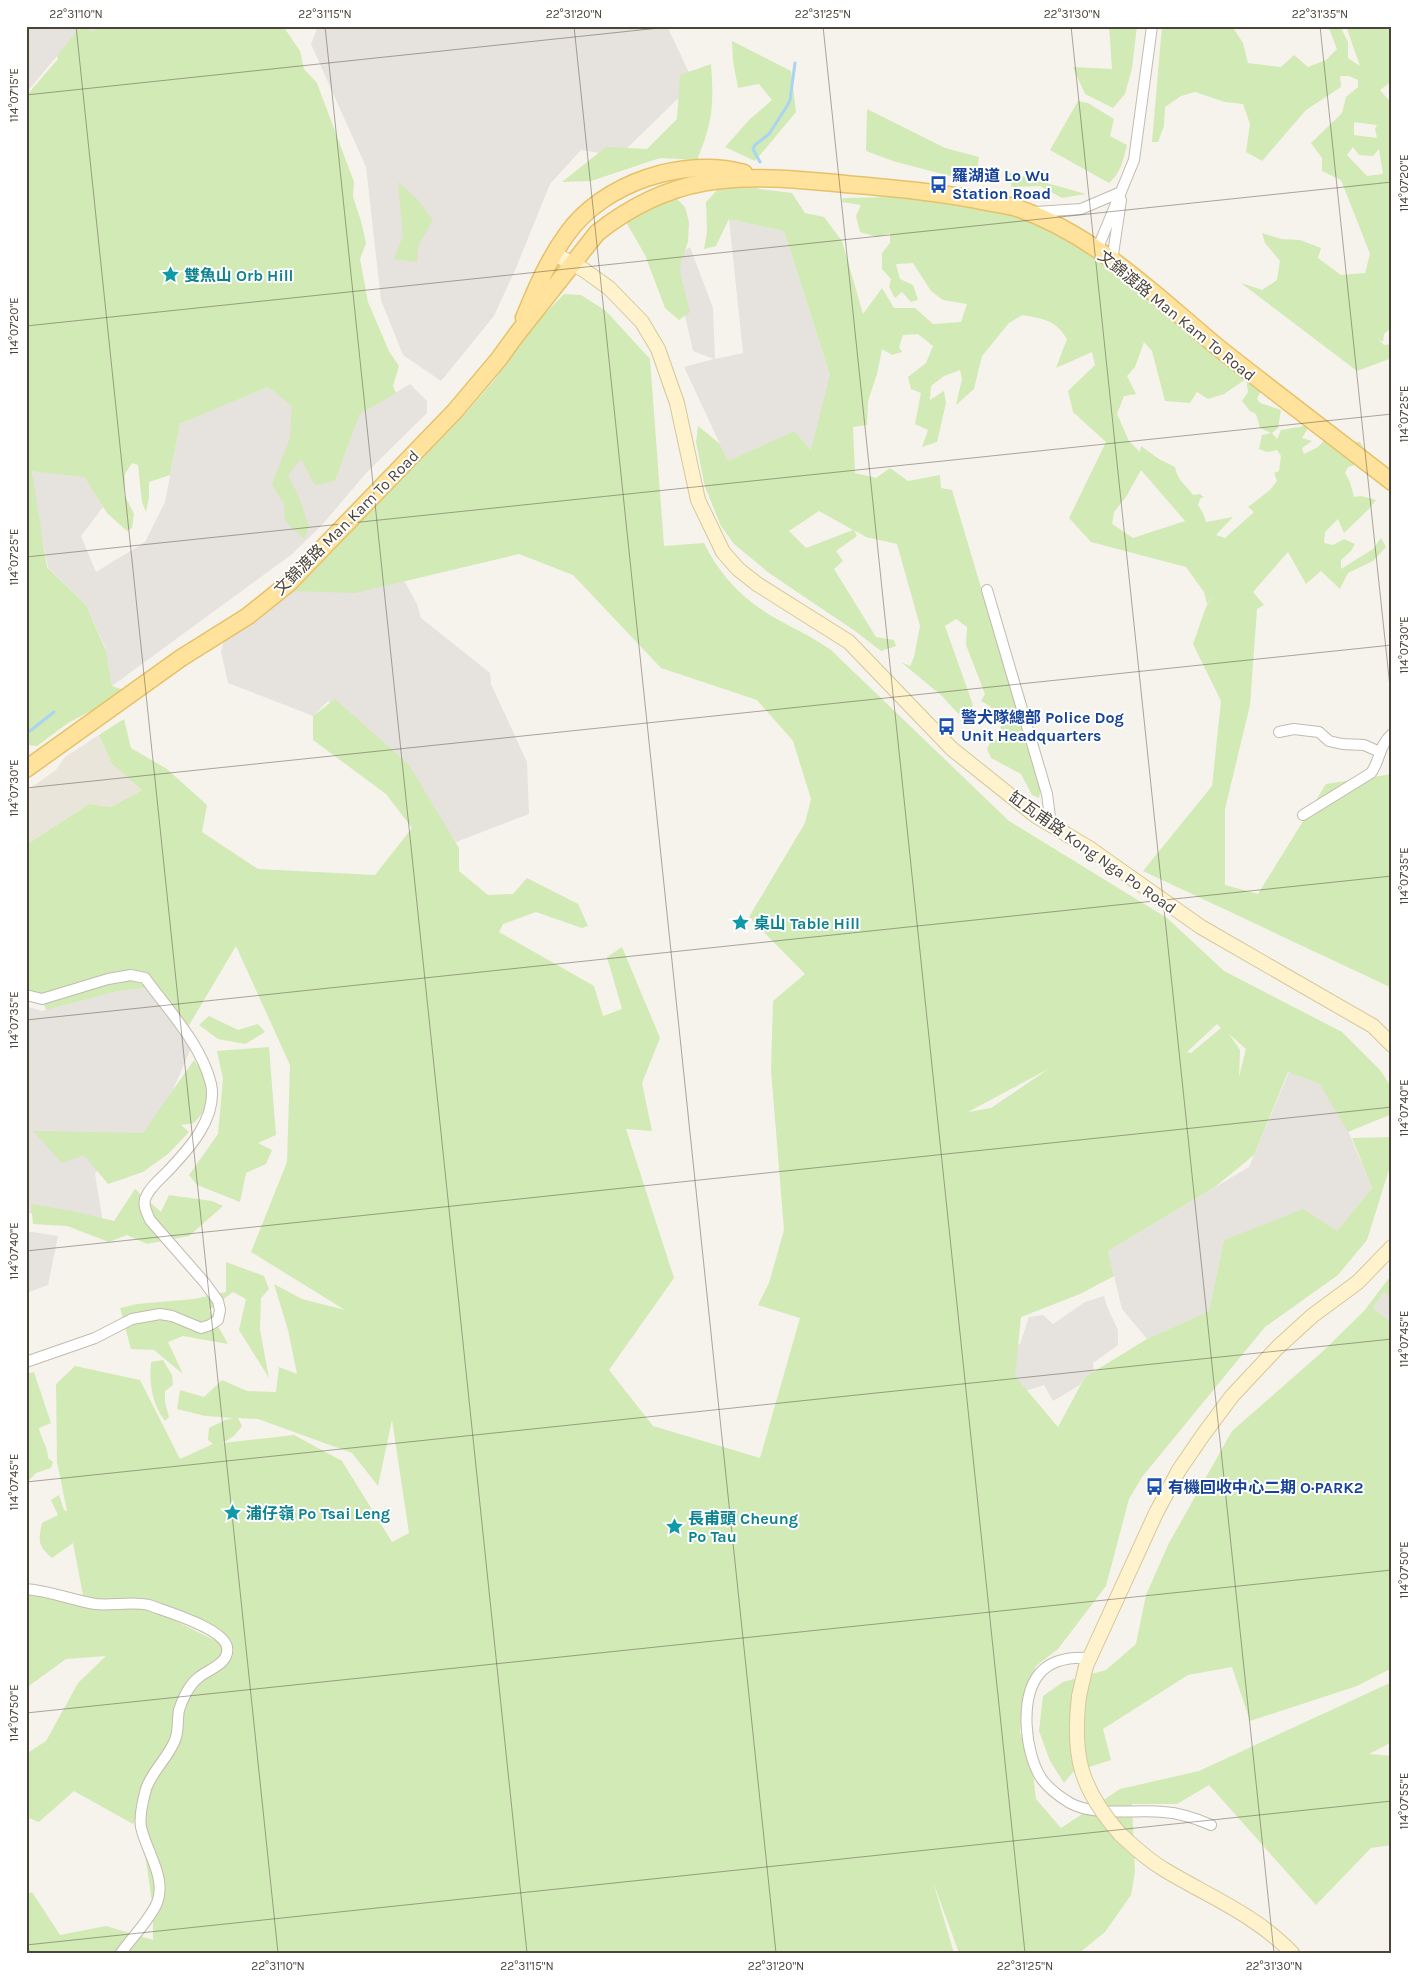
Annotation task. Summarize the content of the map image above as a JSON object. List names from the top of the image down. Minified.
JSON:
{"streets":{"main road":["文錦渡路 Man Kam To Road"],"street":["缸瓦甫路 Kong Nga Po Road"]},"crossings":[["文錦渡路 Man Kam To Road","缸瓦甫路 Kong Nga Po Road"]],"places":{"bus stop":["羅湖道 Lo Wu Station Road","警犬隊總部 Police Dog Unit Headquarters","有機回收中心二期 O·PARK2"],"place":["雙魚山 Orb Hill","桌山 Table Hill","浦仔嶺 Po Tsai Leng","長甫頭 Cheung Po Tau"]},"coordinates":["22°31'10\"N","22°31'15\"N","22°31'20\"N","22°31'25\"N","22°31'30\"N","22°31'35\"N","114°07'15\"E","114°07'20\"E","114°07'25\"E","114°07'30\"E","114°07'35\"E","114°07'40\"E","114°07'45\"E","114°07'50\"E","114°07'55\"E"]}
